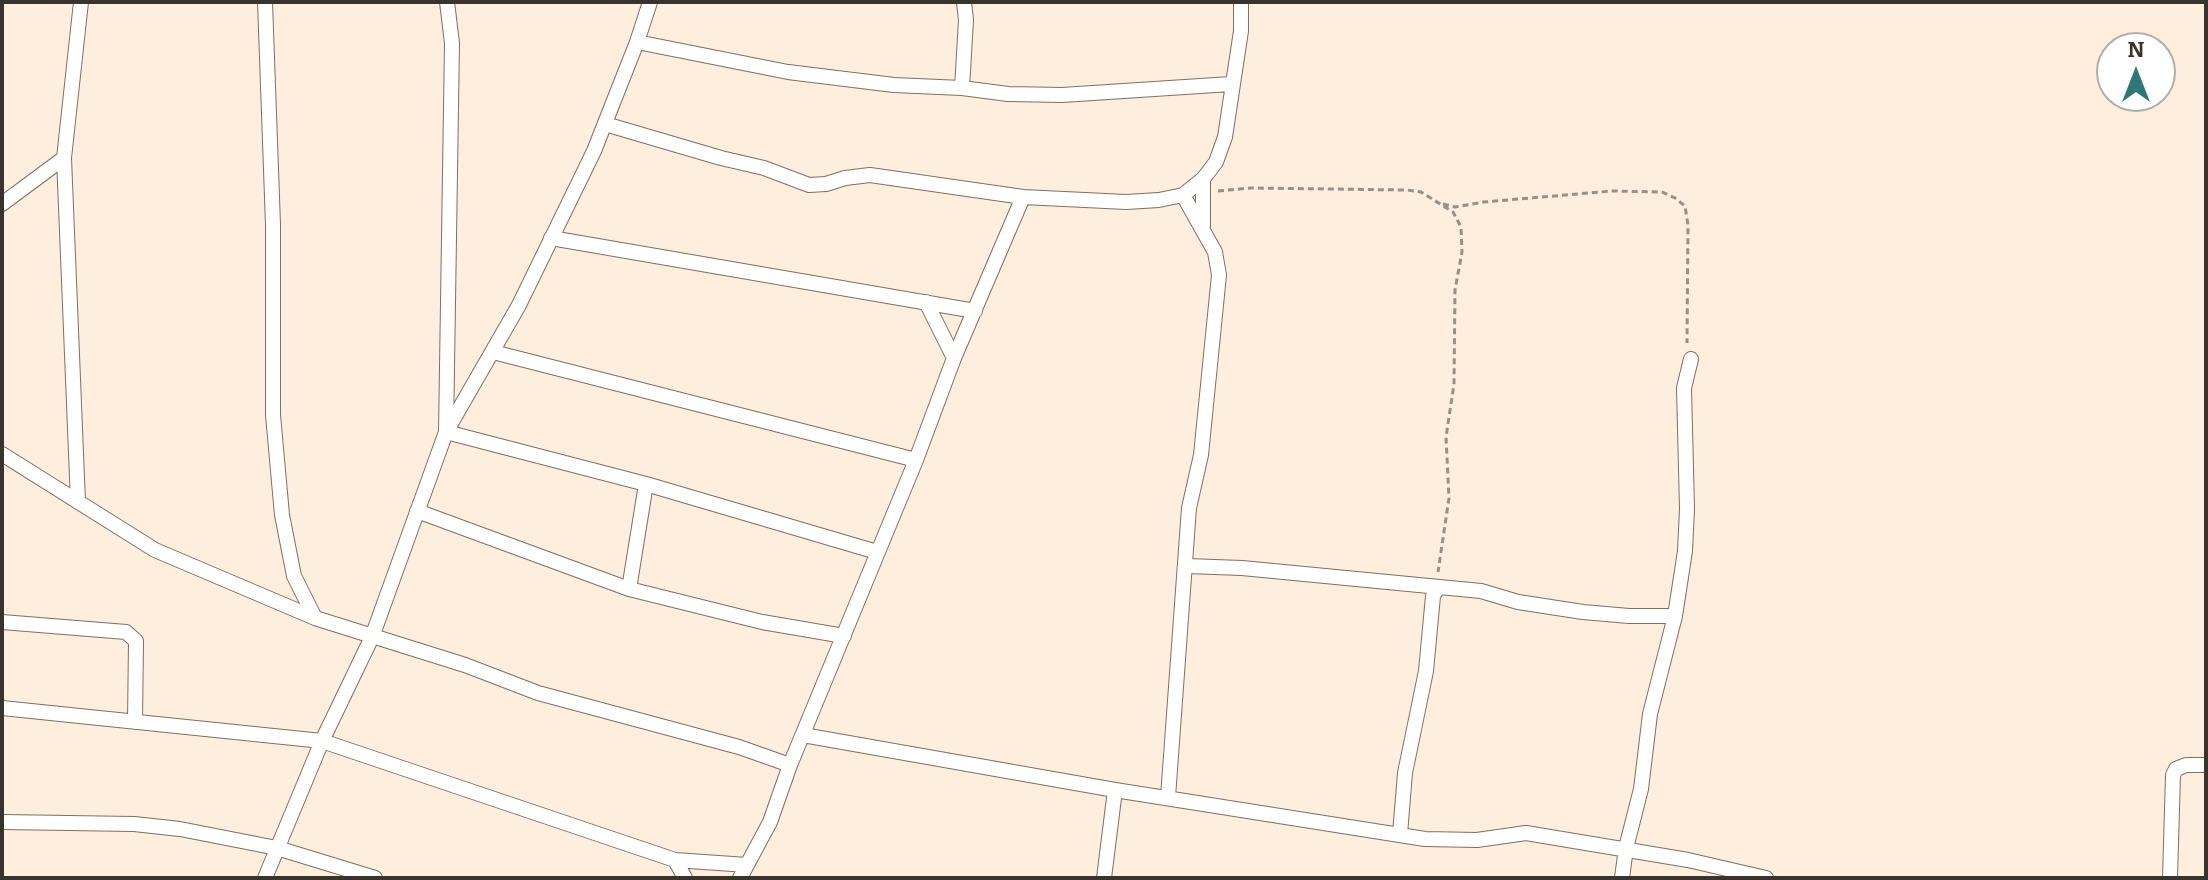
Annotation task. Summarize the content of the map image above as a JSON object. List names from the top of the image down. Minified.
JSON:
{"north":"top"}
